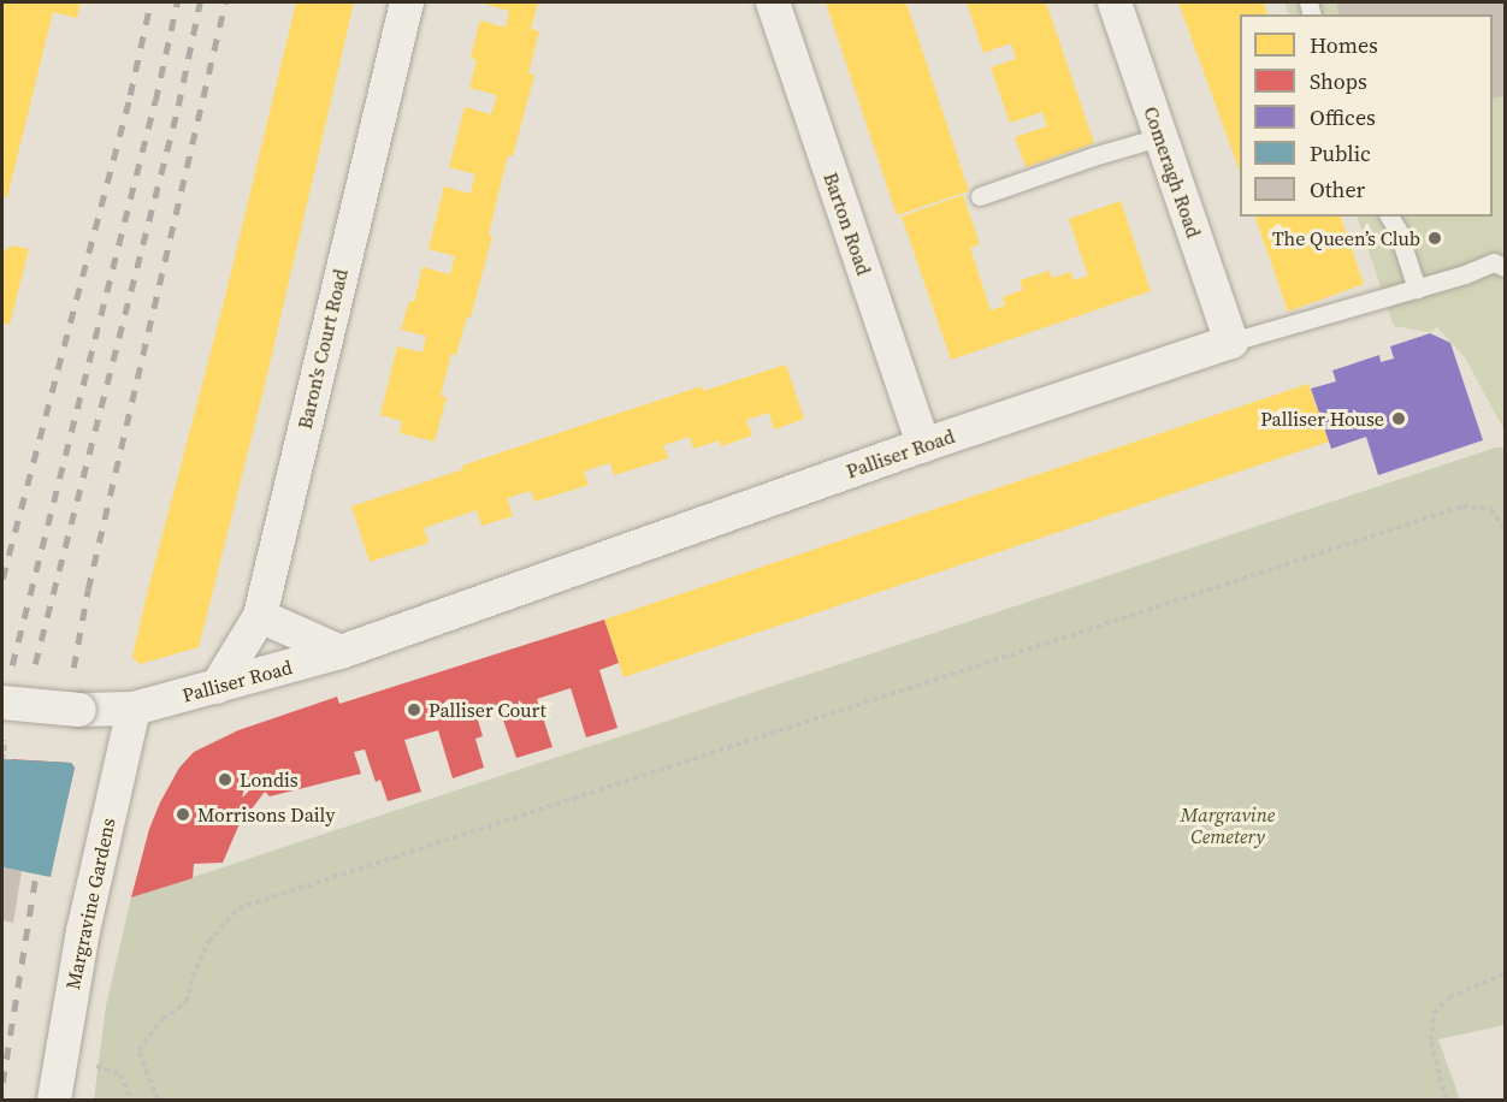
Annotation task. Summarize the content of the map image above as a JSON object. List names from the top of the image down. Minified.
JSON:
{"streets":{"street":["Comeragh Road","Barton Road","Baron's Court Road","Palliser Road","Margravine Gardens"]},"crossings":[["Comeragh Road","Palliser Road"],["Barton Road","Palliser Road"],["Baron's Court Road","Palliser Road"],["Palliser Road","Margravine Gardens"]],"parks":["Margravine Cemetery"],"places":["The Queen’s Club","Palliser House","Palliser Court","Londis","Morrisons Daily"],"legend":["Homes","Shops","Offices","Public","Other"]}
